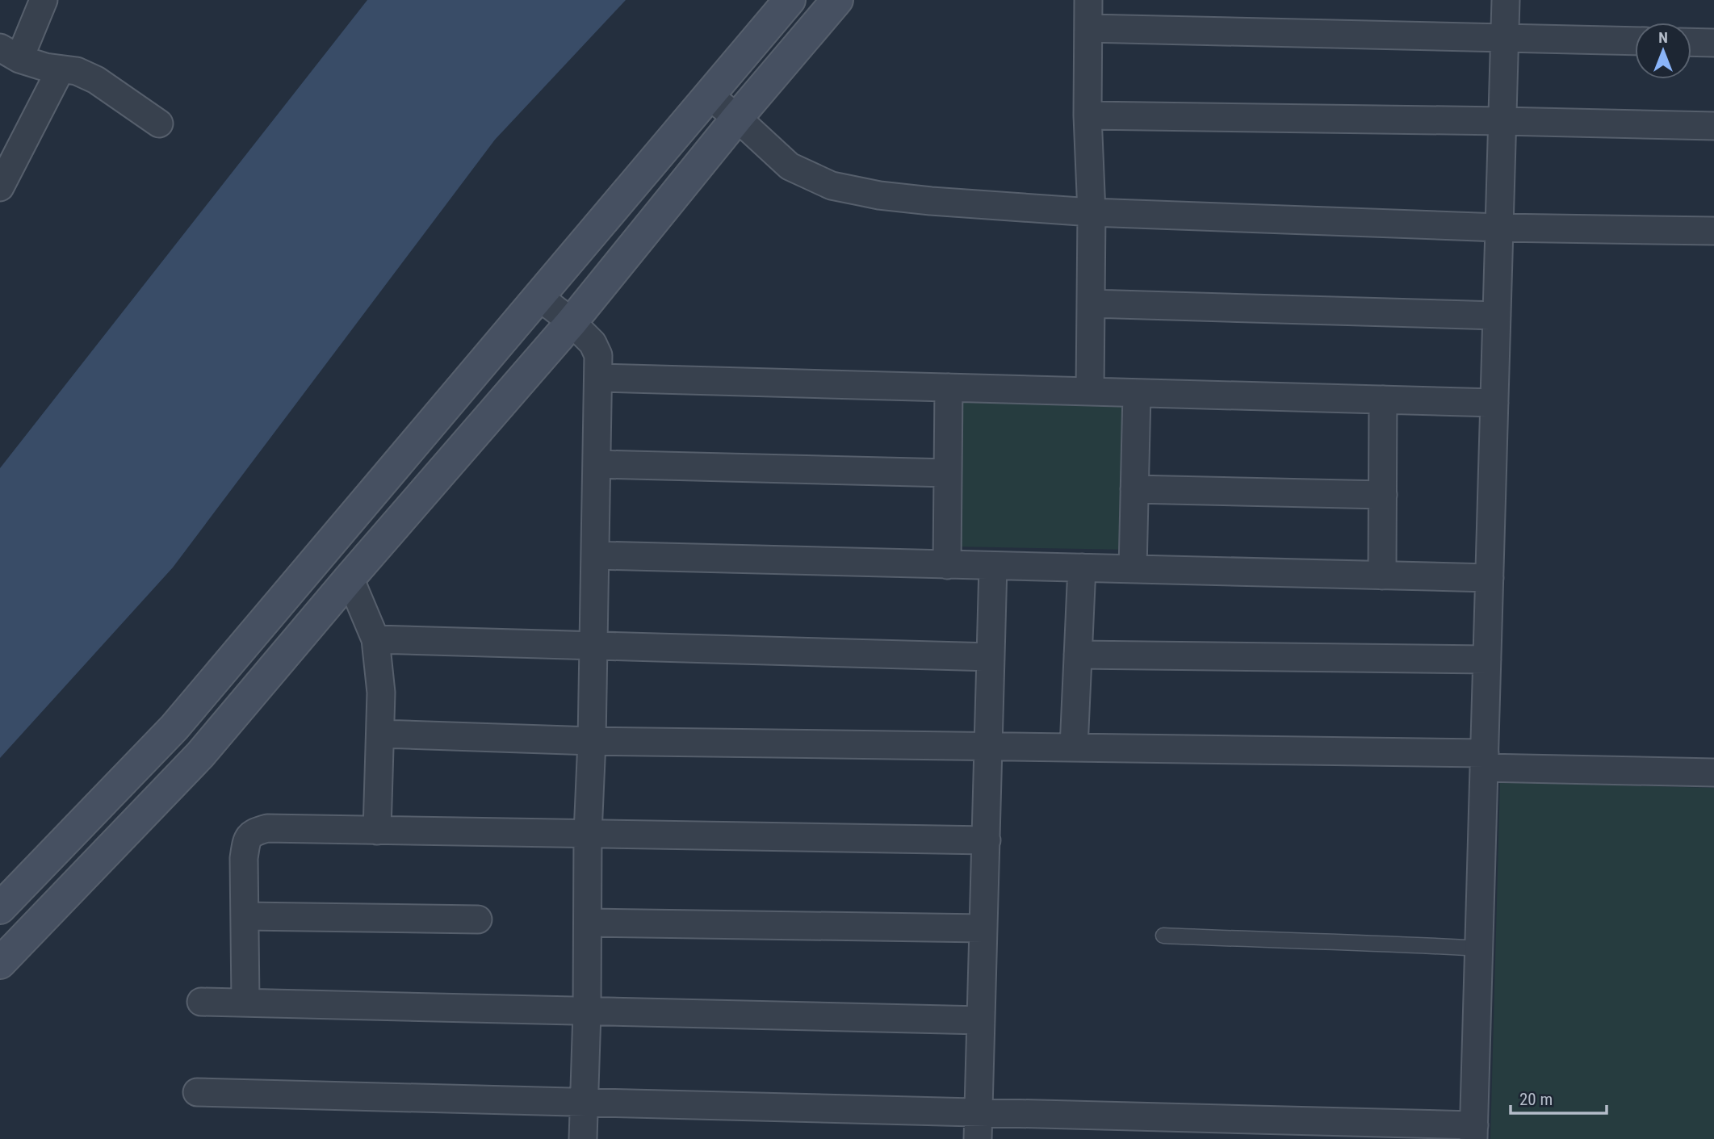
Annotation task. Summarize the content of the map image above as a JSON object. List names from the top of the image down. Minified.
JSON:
{"scale_bar":"20 m","north":"top"}
